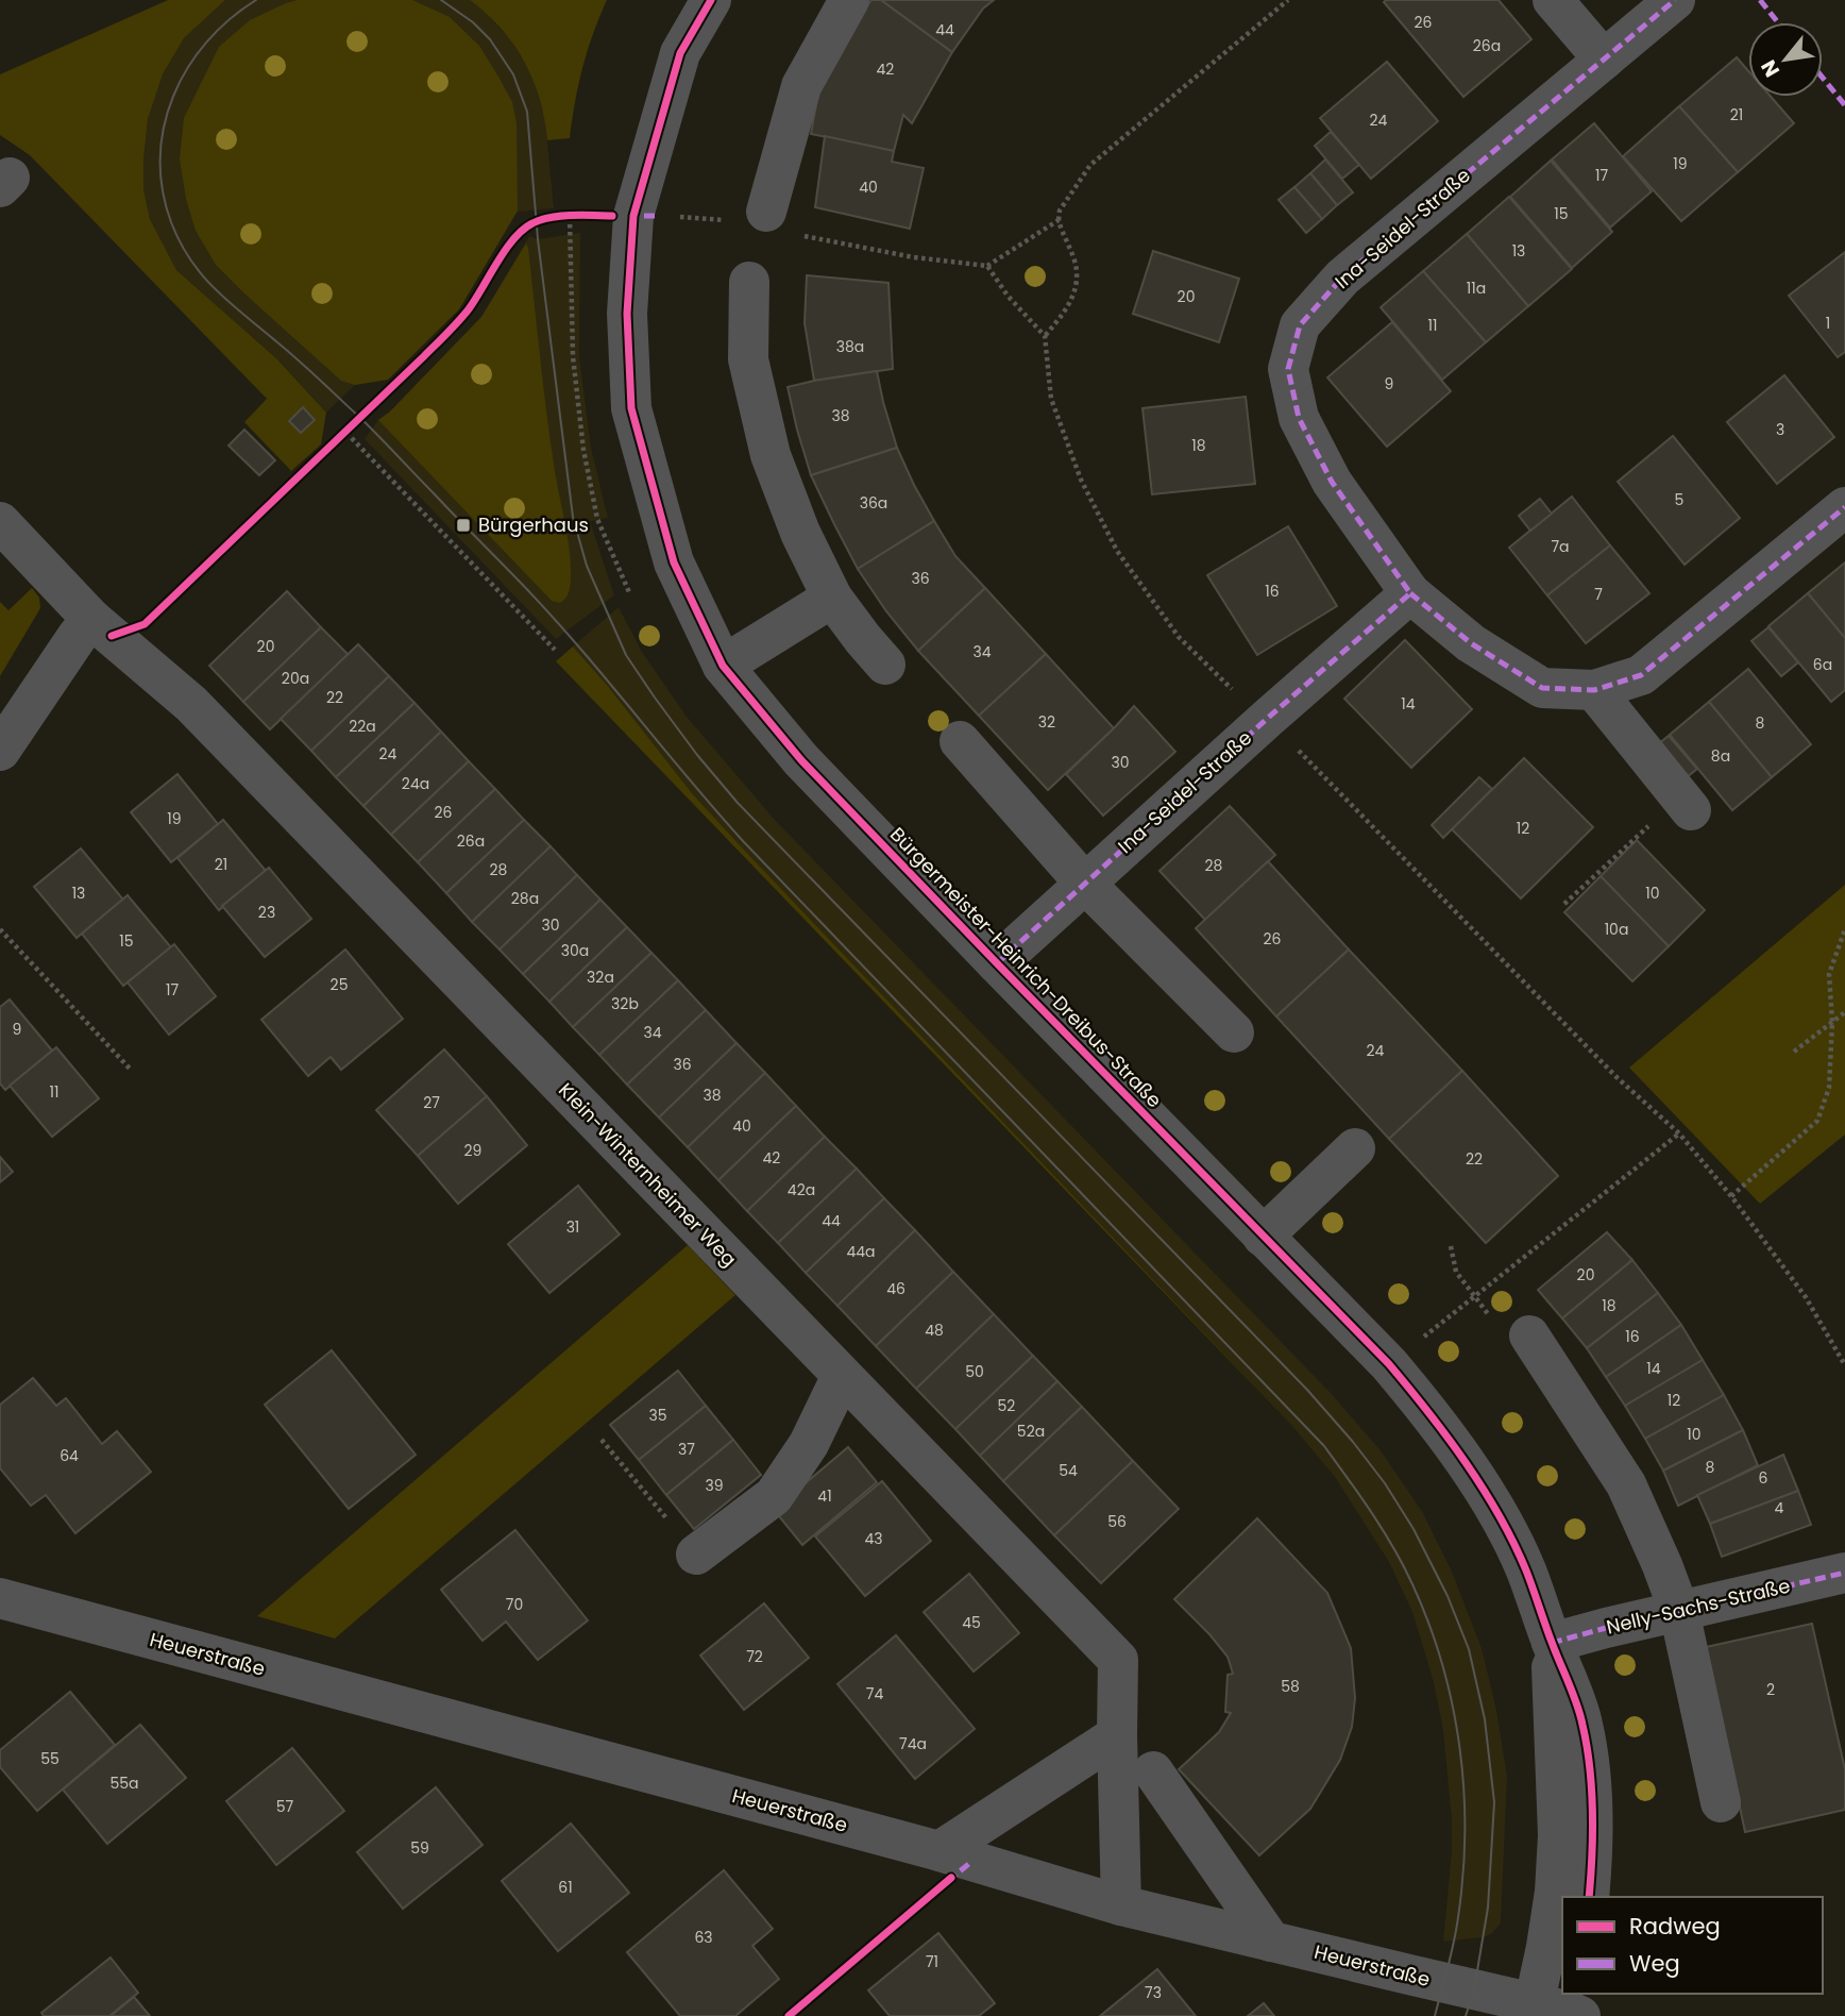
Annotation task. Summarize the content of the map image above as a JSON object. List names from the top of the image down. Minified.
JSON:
{"streets":{"street":["Ina-Seidel-Straße","Bürgermeister-Heinrich-Dreibus-Straße","Klein-Winternheimer Weg","Nelly-Sachs-Straße","Heuerstraße"]},"crossings":[["Ina-Seidel-Straße","Bürgermeister-Heinrich-Dreibus-Straße"],["Bürgermeister-Heinrich-Dreibus-Straße","Nelly-Sachs-Straße"],["Bürgermeister-Heinrich-Dreibus-Straße","Heuerstraße"],["Klein-Winternheimer Weg","Heuerstraße"]],"places":{"transit":["Bürgerhaus"]},"house_numbers":["26","44","26a","42","21","24","19","17","40","15","13","11a","20","1","11","38a","9","38","3","18","5","36a","7a","36","16","7","20","34","6a","20a","22","14","32","8","22a","24","8a","30","24a","26","19","12","26a","21","28","28","13","10","28a","23","30","10a","26","15","30a","32a","25","17","32b","9","34","24","36","11","38","27","40","29","42","22","42a","44","31","44a","20","46","18","48","16","14","50","12","52","35","52a","10","37","64","8","54","6","39","41","4","56","43","70","45","72","58","2","74","74a","55","55a","57","59","61","63","71","73"],"legend":["Radweg","Weg"],"north":"bottom left"}
